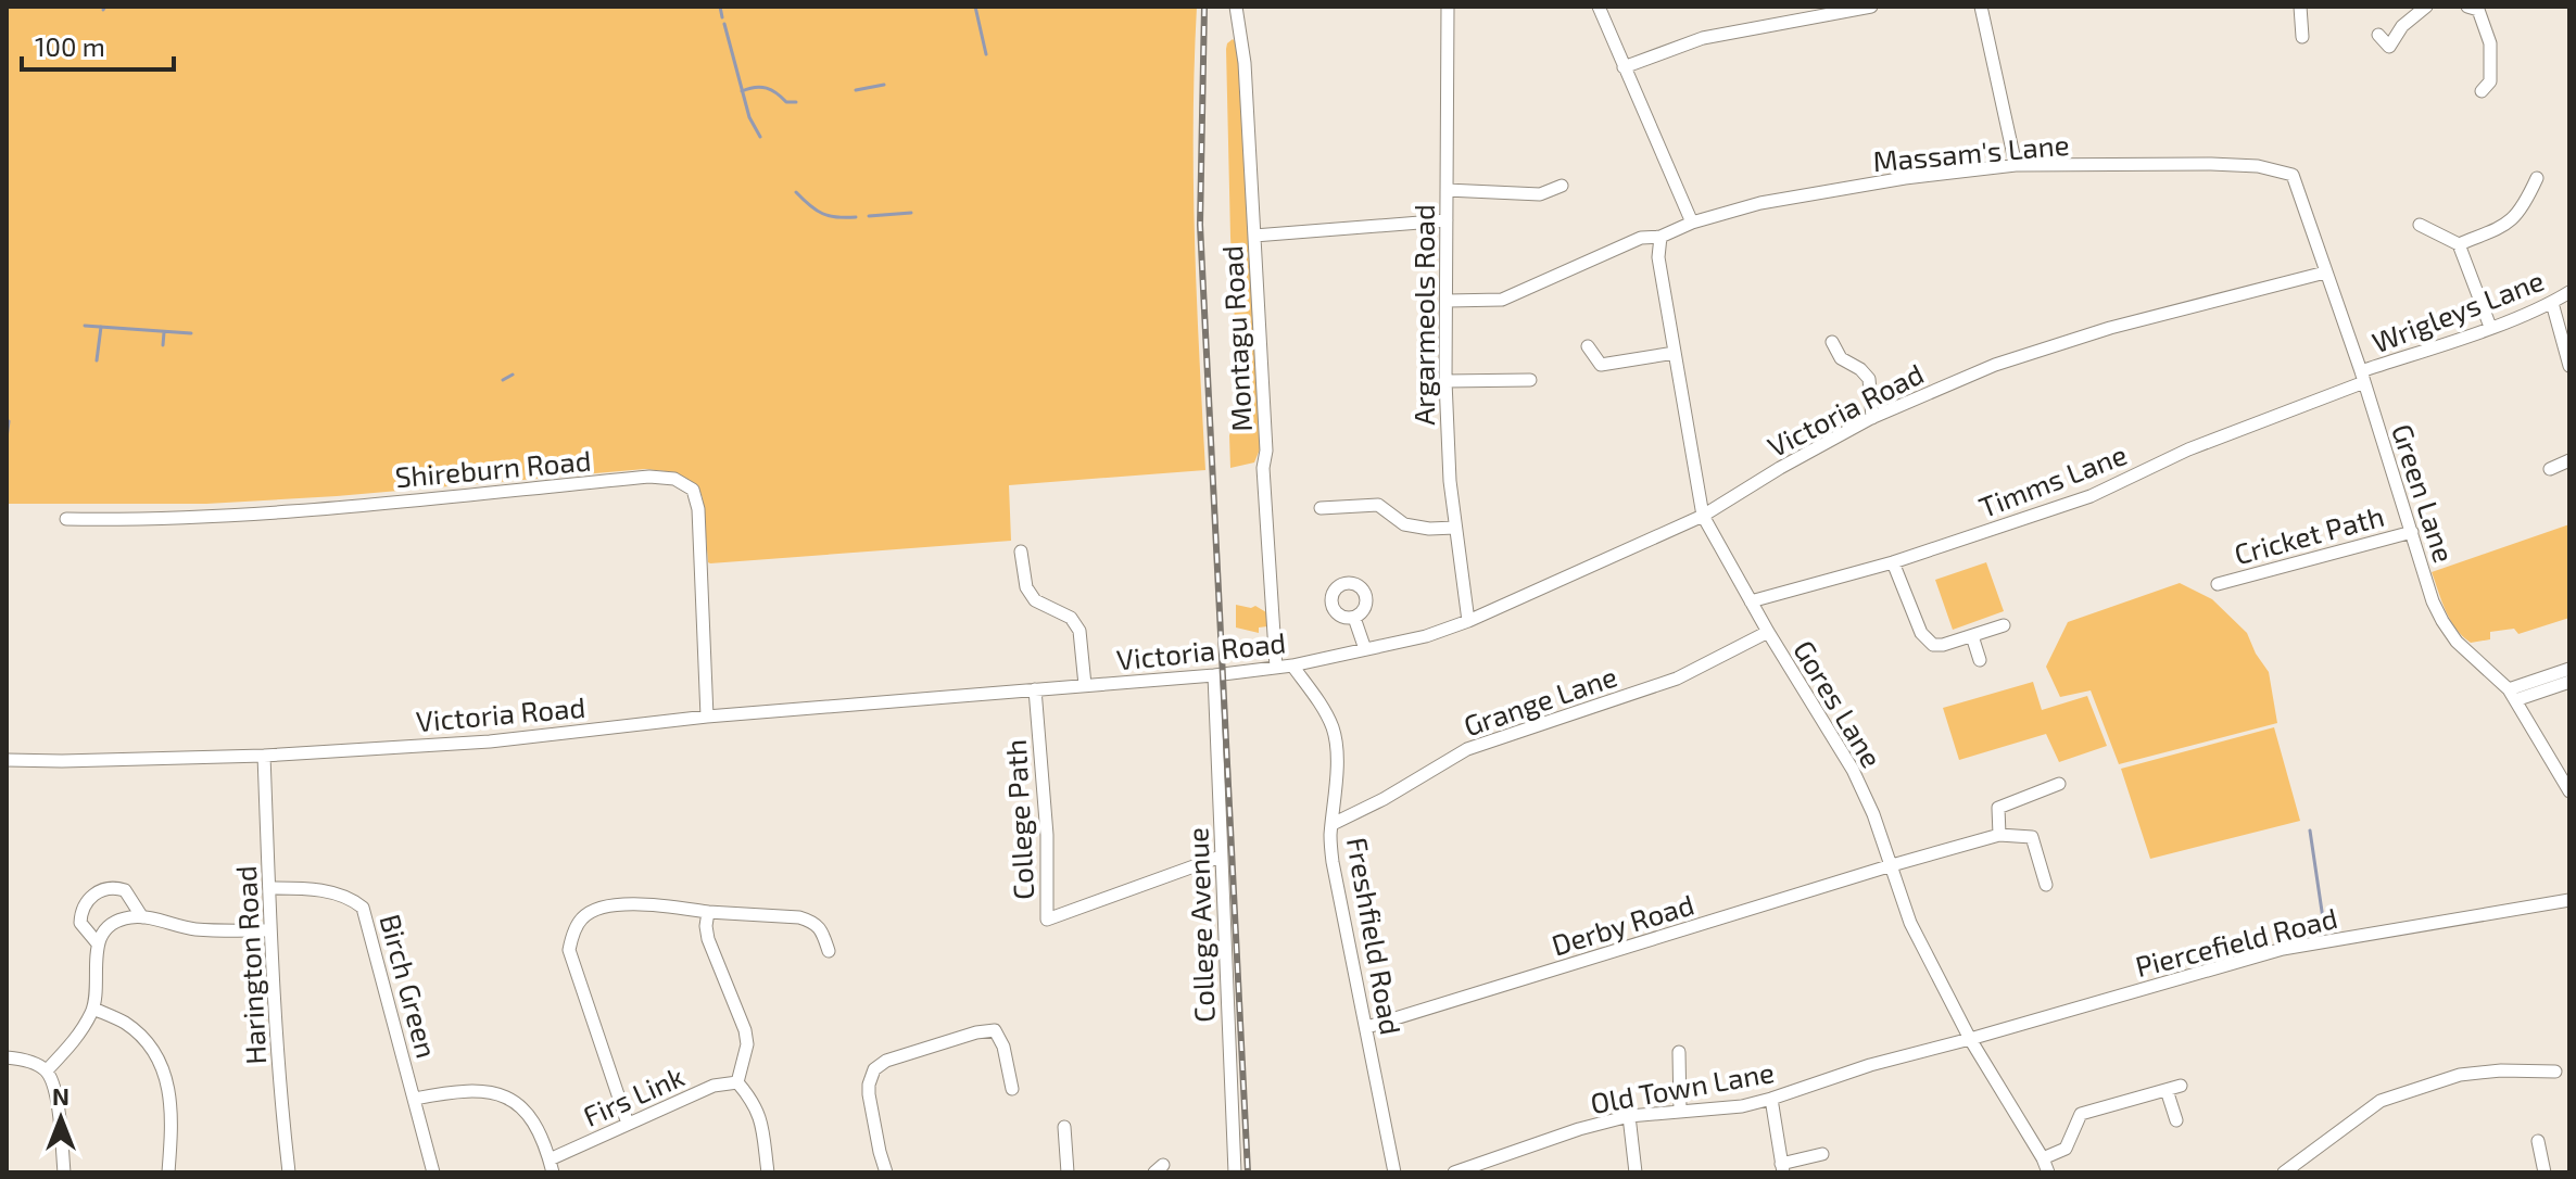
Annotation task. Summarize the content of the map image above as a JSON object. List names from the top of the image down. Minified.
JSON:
{"streets":{"street":["Massam's Lane","Wrigleys Lane","Argarmeols Road","Montagu Road","Victoria Road","Shireburn Road","Timms Lane","Green Lane","Cricket Path","Grange Lane","Gores Lane","College Path","Derby Road","College Avenue","Freshfield Road","Piercefield Road","Harington Road","Birch Green","Old Town Lane","Firs Link"]},"crossings":[["Massam's Lane","Argarmeols Road"],["Massam's Lane","Green Lane"],["Massam's Lane","Gores Lane"],["Wrigleys Lane","Timms Lane"],["Wrigleys Lane","Green Lane"],["Argarmeols Road","Victoria Road"],["Montagu Road","Victoria Road"],["Victoria Road","Shireburn Road"],["Victoria Road","Green Lane"],["Victoria Road","Gores Lane"],["Victoria Road","College Path"],["Victoria Road","College Avenue"],["Victoria Road","Freshfield Road"],["Victoria Road","Harington Road"],["Timms Lane","Green Lane"],["Timms Lane","Gores Lane"],["Green Lane","Cricket Path"],["Grange Lane","Gores Lane"],["Grange Lane","Freshfield Road"],["Gores Lane","Derby Road"],["Gores Lane","Piercefield Road"],["Gores Lane","Old Town Lane"],["College Path","College Avenue"],["Derby Road","Freshfield Road"],["Piercefield Road","Old Town Lane"],["Harington Road","Birch Green"]],"scale_bar":"100 m","north":"top"}
